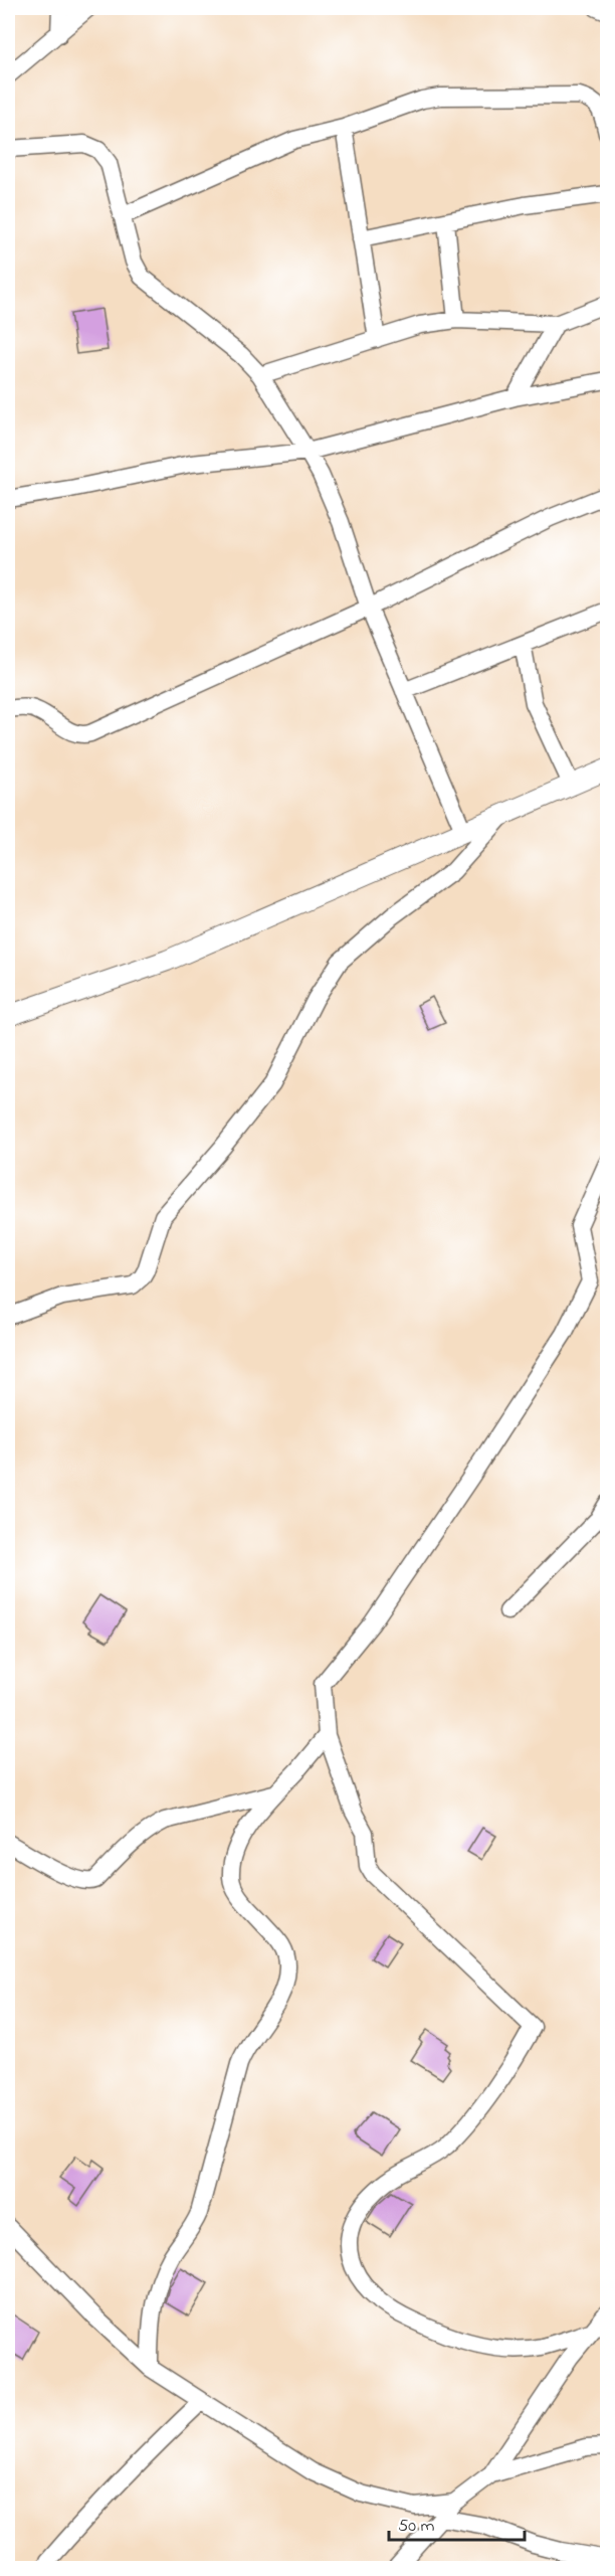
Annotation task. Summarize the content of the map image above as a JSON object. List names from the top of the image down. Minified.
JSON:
{"scale_bar":"50 m"}
